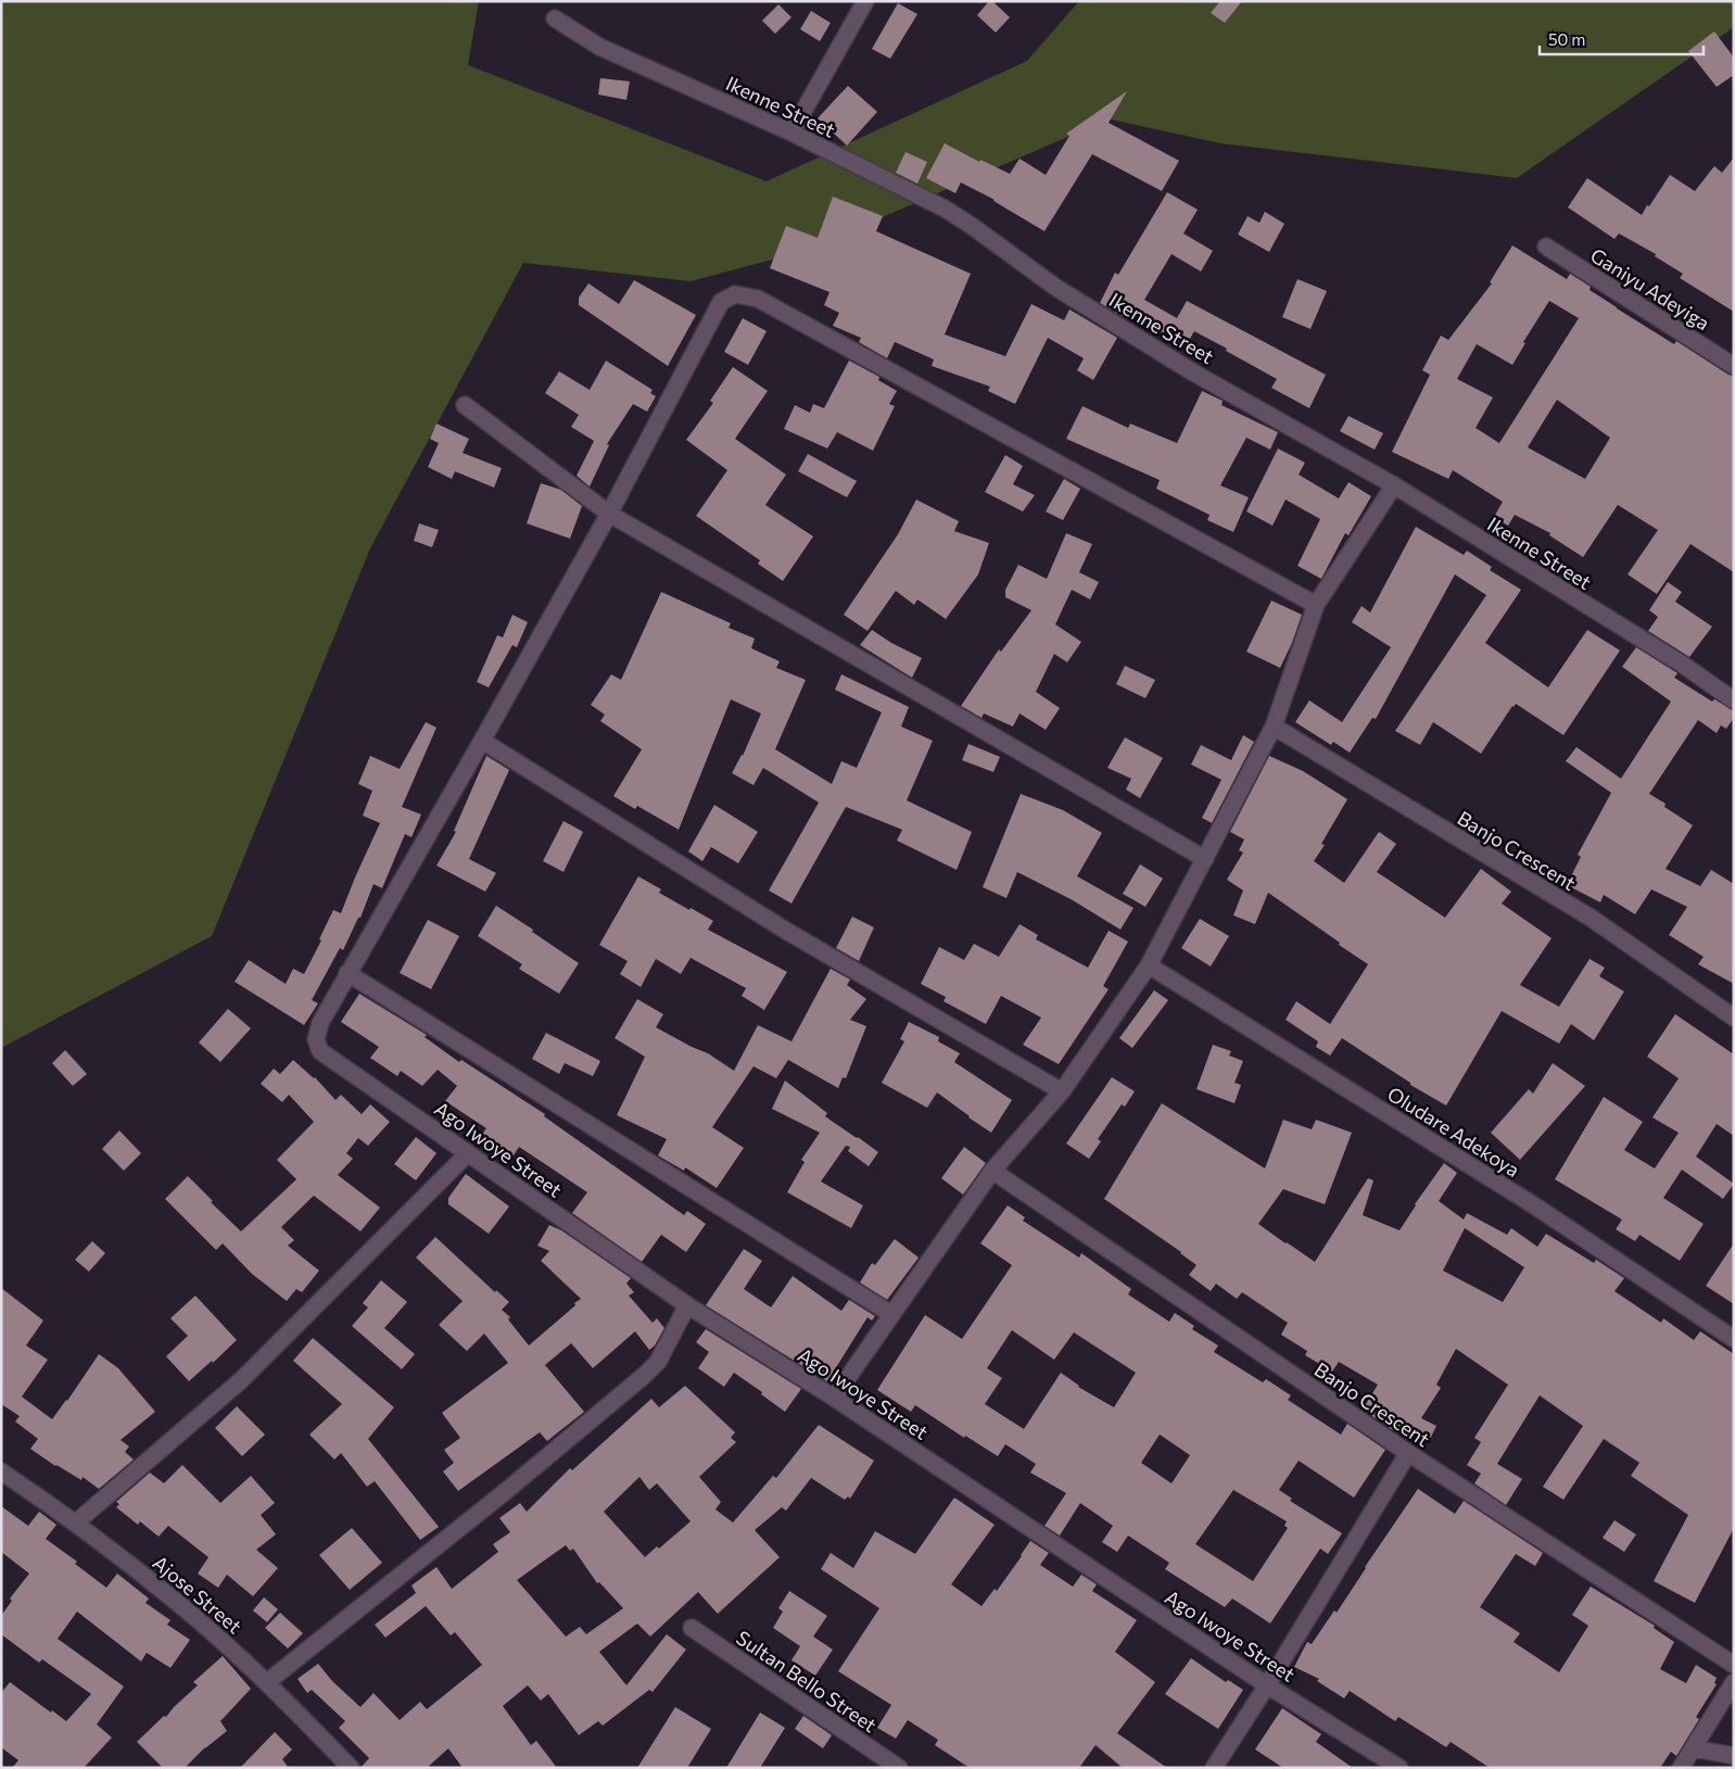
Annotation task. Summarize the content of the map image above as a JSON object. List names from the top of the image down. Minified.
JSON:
{"streets":{"street":["Ikenne Street","Ganiyu Adeyiga","Banjo Crescent","Oludare Adekoya","Ago Iwoye Street","Ajose Street","Sultan Bello Street"]},"scale_bar":"50 m"}
